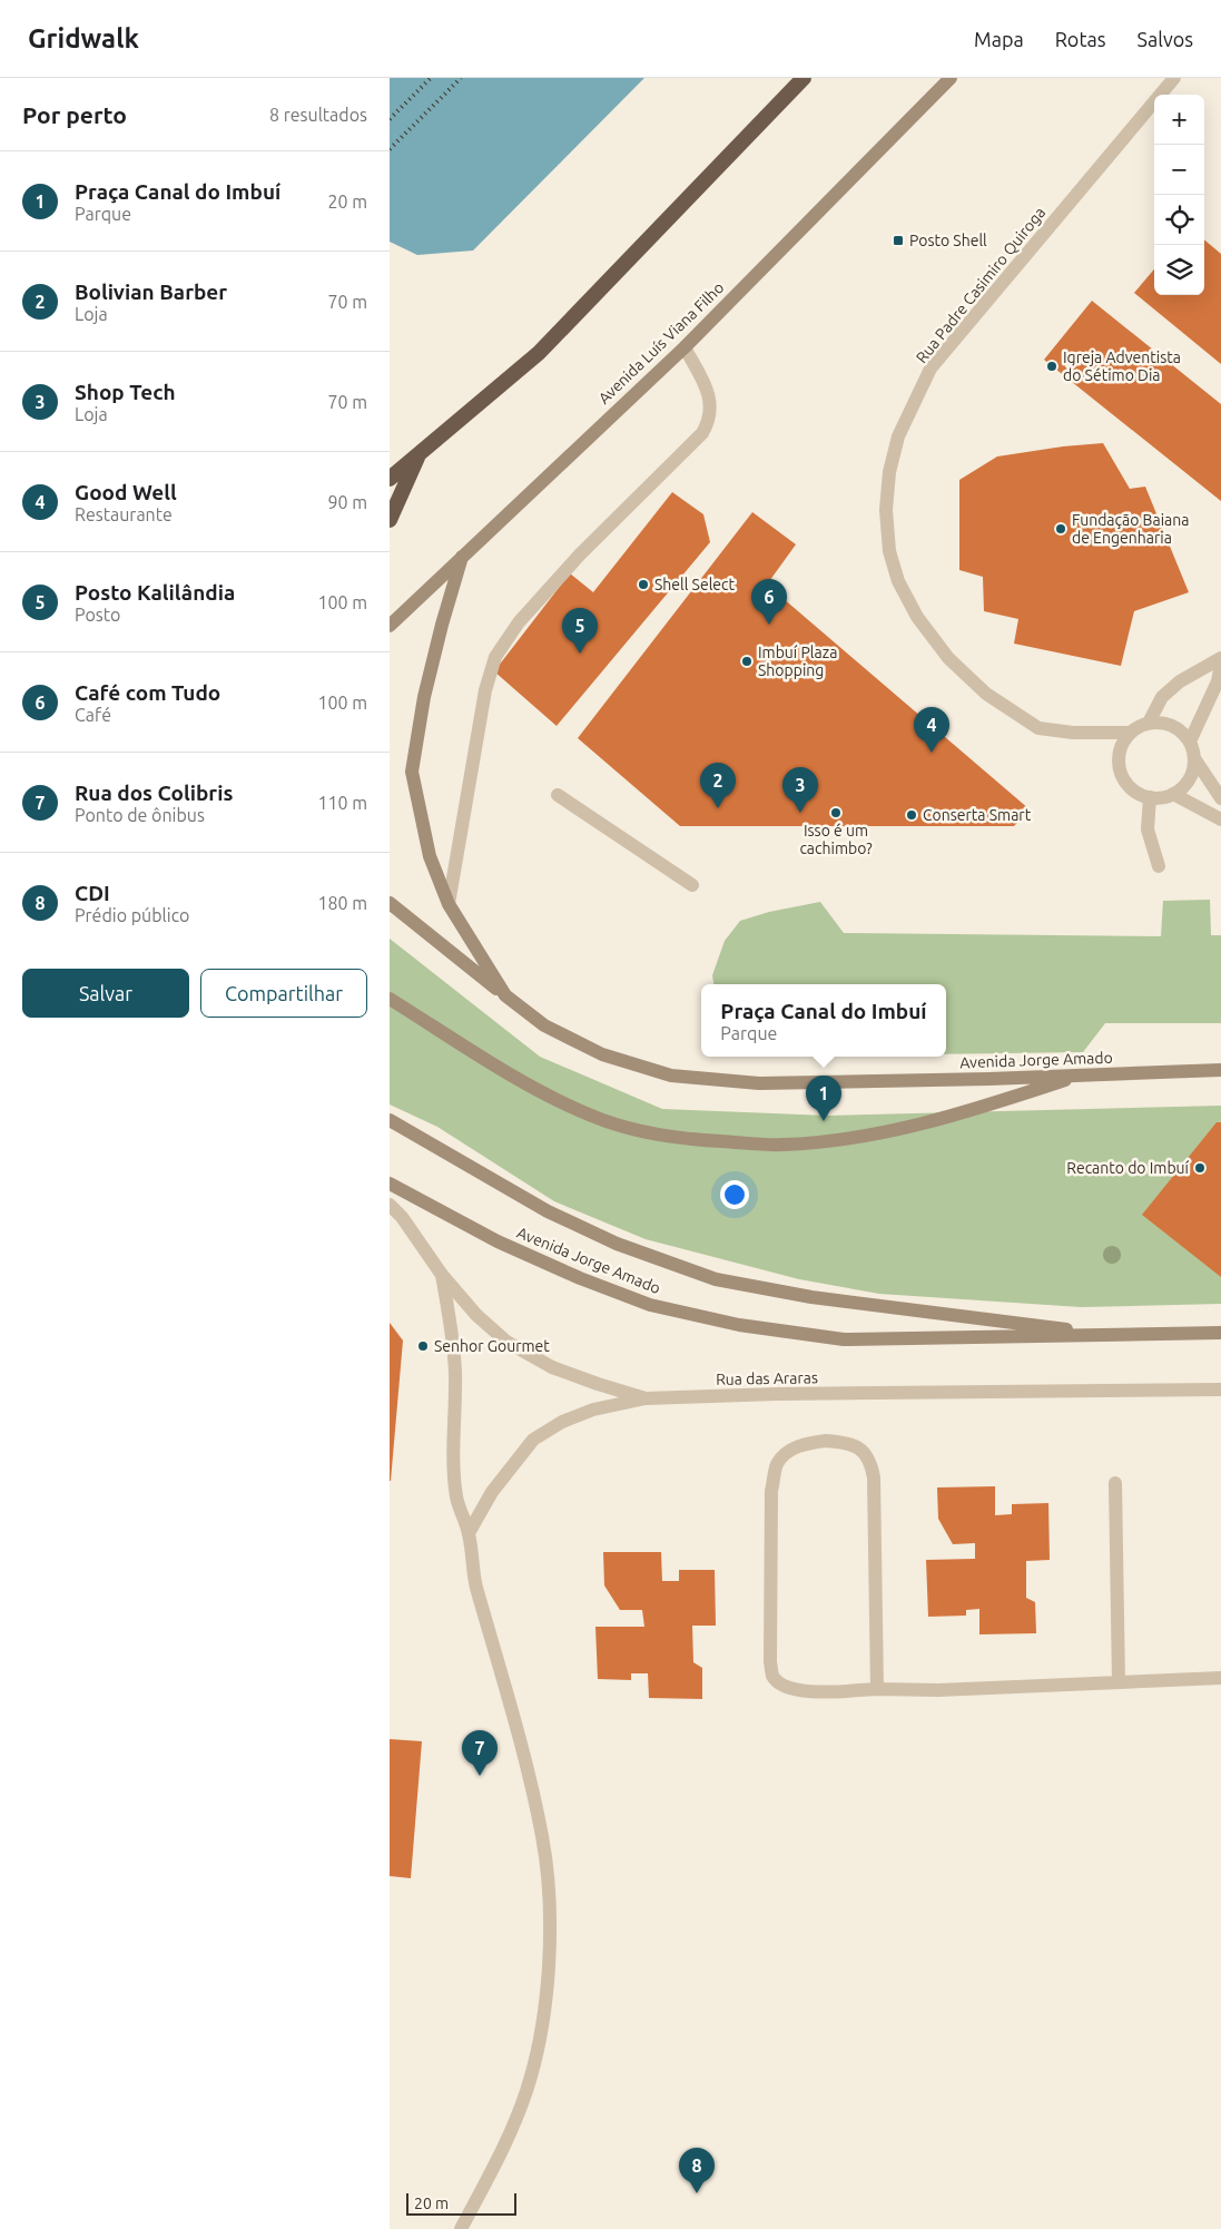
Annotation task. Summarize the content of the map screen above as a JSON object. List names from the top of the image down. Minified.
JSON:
{"streets":{"main road":["Avenida Luís Viana Filho","Avenida Jorge Amado"],"street":["Rua Padre Casimiro Quiroga","Rua das Araras"]},"crossings":[["Avenida Luís Viana Filho","Avenida Jorge Amado"]],"places":{"transit":["Posto Shell"],"other":["Igreja Adventista do Sétimo Dia","Fundação Baiana de Engenharia","Shell Select","Imbuí Plaza Shopping","Isso é um cachimbo?","Conserta Smart","Recanto do Imbuí","Senhor Gourmet"]},"scale_bar":"20 m","page":{"header":"Gridwalk","nav":["Mapa","Rotas","Salvos"],"heading":["Por perto","8 resultados"],"map_buttons":["+","−"],"list":[{"mark":"1","name":"Praça Canal do Imbuí","note":"Parque","value":"20 m"},{"mark":"2","name":"Bolivian Barber","note":"Loja","value":"70 m"},{"mark":"3","name":"Shop Tech","note":"Loja","value":"70 m"},{"mark":"4","name":"Good Well","note":"Restaurante","value":"90 m"},{"mark":"5","name":"Posto Kalilândia","note":"Posto","value":"100 m"},{"mark":"6","name":"Café com Tudo","note":"Café","value":"100 m"},{"mark":"7","name":"Rua dos Colibris","note":"Ponto de ônibus","value":"110 m"},{"mark":"8","name":"CDI","note":"Prédio público","value":"180 m"}],"pins":["6","5","4","2","3","1","7","8"],"buttons":["Salvar","Compartilhar"],"popup":["Praça Canal do Imbuí","Parque"],"scale":"20 m"}}
